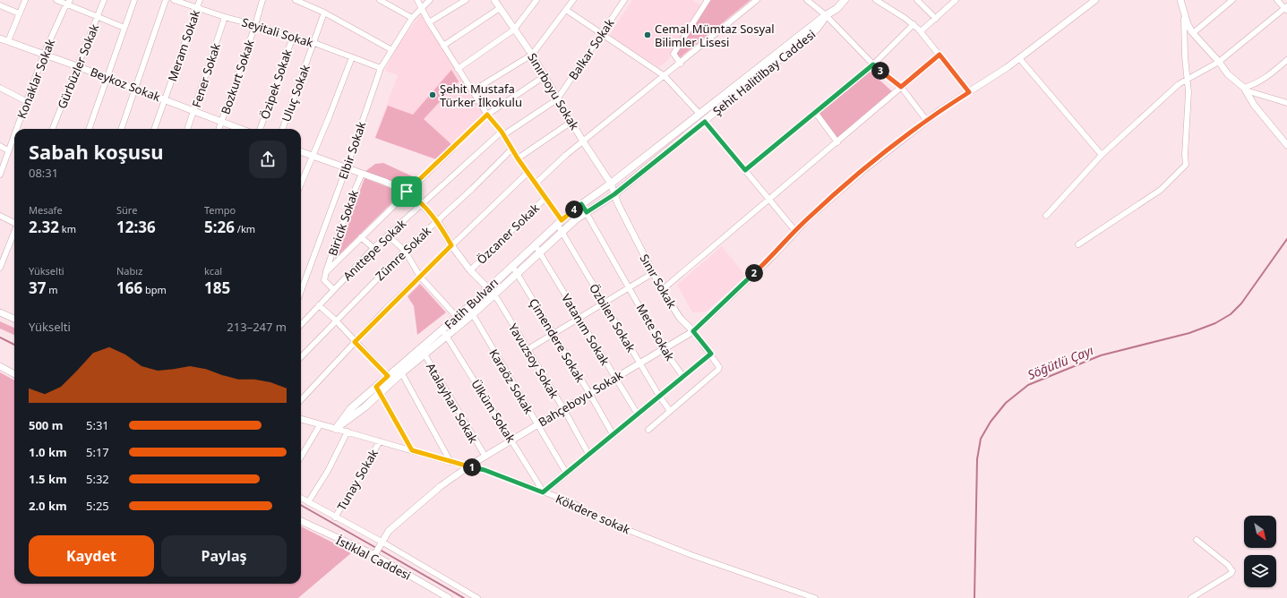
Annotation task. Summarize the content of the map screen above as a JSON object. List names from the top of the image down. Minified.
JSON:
{"streets":{"main road":["Şehit Halitilbay Caddesi","Fatih Bulvarı"],"street":["Seyitali Sokak","Meram Sokak","Balkar Sokak","Gürbüzler Sokak","Fener Sokak","Bozkurt Sokak","Konaklar Sokak","Beykoz Sokak","Özipek Sokak","Sınırboyu Sokak","Uluç Sokak","Elbir Sokak","Biricik Sokak","Özcaner Sokak","Anıttepe Sokak","Zümre Sokak","Sınır Sokak","Özbilen Sokak","Vatanım Sokak","Mete Sokak","Çimendere Sokak","Yavuzsoy Sokak","Karaöz Sokak","Bahçeboyu Sokak","Atalayhan Sokak","Ülküm Sokak","Tunay Sokak","Kökdere sokak","İstiklal Caddesi"]},"crossings":[["Seyitali Sokak","Meram Sokak"],["Seyitali Sokak","Fener Sokak"],["Seyitali Sokak","Bozkurt Sokak"],["Seyitali Sokak","Özipek Sokak"],["Seyitali Sokak","Uluç Sokak"],["Seyitali Sokak","Elbir Sokak"],["Meram Sokak","Beykoz Sokak"],["Balkar Sokak","Sınırboyu Sokak"],["Balkar Sokak","Anıttepe Sokak"],["Balkar Sokak","Özbilen Sokak"],["Gürbüzler Sokak","Beykoz Sokak"],["Şehit Halitilbay Caddesi","Sınırboyu Sokak"],["Şehit Halitilbay Caddesi","Sınır Sokak"],["Şehit Halitilbay Caddesi","Fatih Bulvarı"],["Şehit Halitilbay Caddesi","Özbilen Sokak"],["Şehit Halitilbay Caddesi","Vatanım Sokak"],["Şehit Halitilbay Caddesi","Mete Sokak"],["Şehit Halitilbay Caddesi","Çimendere Sokak"],["Şehit Halitilbay Caddesi","Yavuzsoy Sokak"],["Şehit Halitilbay Caddesi","Karaöz Sokak"],["Şehit Halitilbay Caddesi","Ülküm Sokak"],["Fener Sokak","Beykoz Sokak"],["Bozkurt Sokak","Beykoz Sokak"],["Konaklar Sokak","Beykoz Sokak"],["Sınırboyu Sokak","Sınır Sokak"],["Sınırboyu Sokak","Fatih Bulvarı"],["Elbir Sokak","Özbilen Sokak"],["Özcaner Sokak","Özbilen Sokak"],["Anıttepe Sokak","Özbilen Sokak"],["Zümre Sokak","Özbilen Sokak"],["Sınır Sokak","Fatih Bulvarı"],["Sınır Sokak","Özbilen Sokak"],["Sınır Sokak","Bahçeboyu Sokak"],["Fatih Bulvarı","Özbilen Sokak"],["Fatih Bulvarı","Vatanım Sokak"],["Fatih Bulvarı","Mete Sokak"],["Fatih Bulvarı","Çimendere Sokak"],["Fatih Bulvarı","Yavuzsoy Sokak"],["Fatih Bulvarı","Karaöz Sokak"],["Fatih Bulvarı","Ülküm Sokak"],["Özbilen Sokak","Bahçeboyu Sokak"],["Vatanım Sokak","Bahçeboyu Sokak"],["Mete Sokak","Bahçeboyu Sokak"],["Çimendere Sokak","Bahçeboyu Sokak"],["Yavuzsoy Sokak","Bahçeboyu Sokak"],["Karaöz Sokak","Bahçeboyu Sokak"],["Bahçeboyu Sokak","Atalayhan Sokak"],["Bahçeboyu Sokak","Ülküm Sokak"],["Bahçeboyu Sokak","Kökdere sokak"],["Bahçeboyu Sokak","İstiklal Caddesi"],["Ülküm Sokak","Kökdere sokak"],["Tunay Sokak","Kökdere sokak"]],"water":["Söğütlü Çayı"],"places":["Cemal Mümtaz Sosyal Bilimler Lisesi","Şehit Mustafa Türker İlkokulu"],"north":"bottom right","page":{"pins":["3","4","2","1"],"heading":["Sabah koşusu","08:31"],"stats":[["Mesafe","2.32 km"],["Süre","12:36"],["Tempo","5:26 /km"],["Yükselti","37 m"],["Nabız","166 bpm"],["kcal","185"]],"chart":["Yükselti","213–247 m"],"list":[{"name":"500 m","note":"5:31"},{"name":"1.0 km","note":"5:17"},{"name":"1.5 km","note":"5:32"},{"name":"2.0 km","note":"5:25"}],"buttons":["Kaydet","Paylaş"]}}
